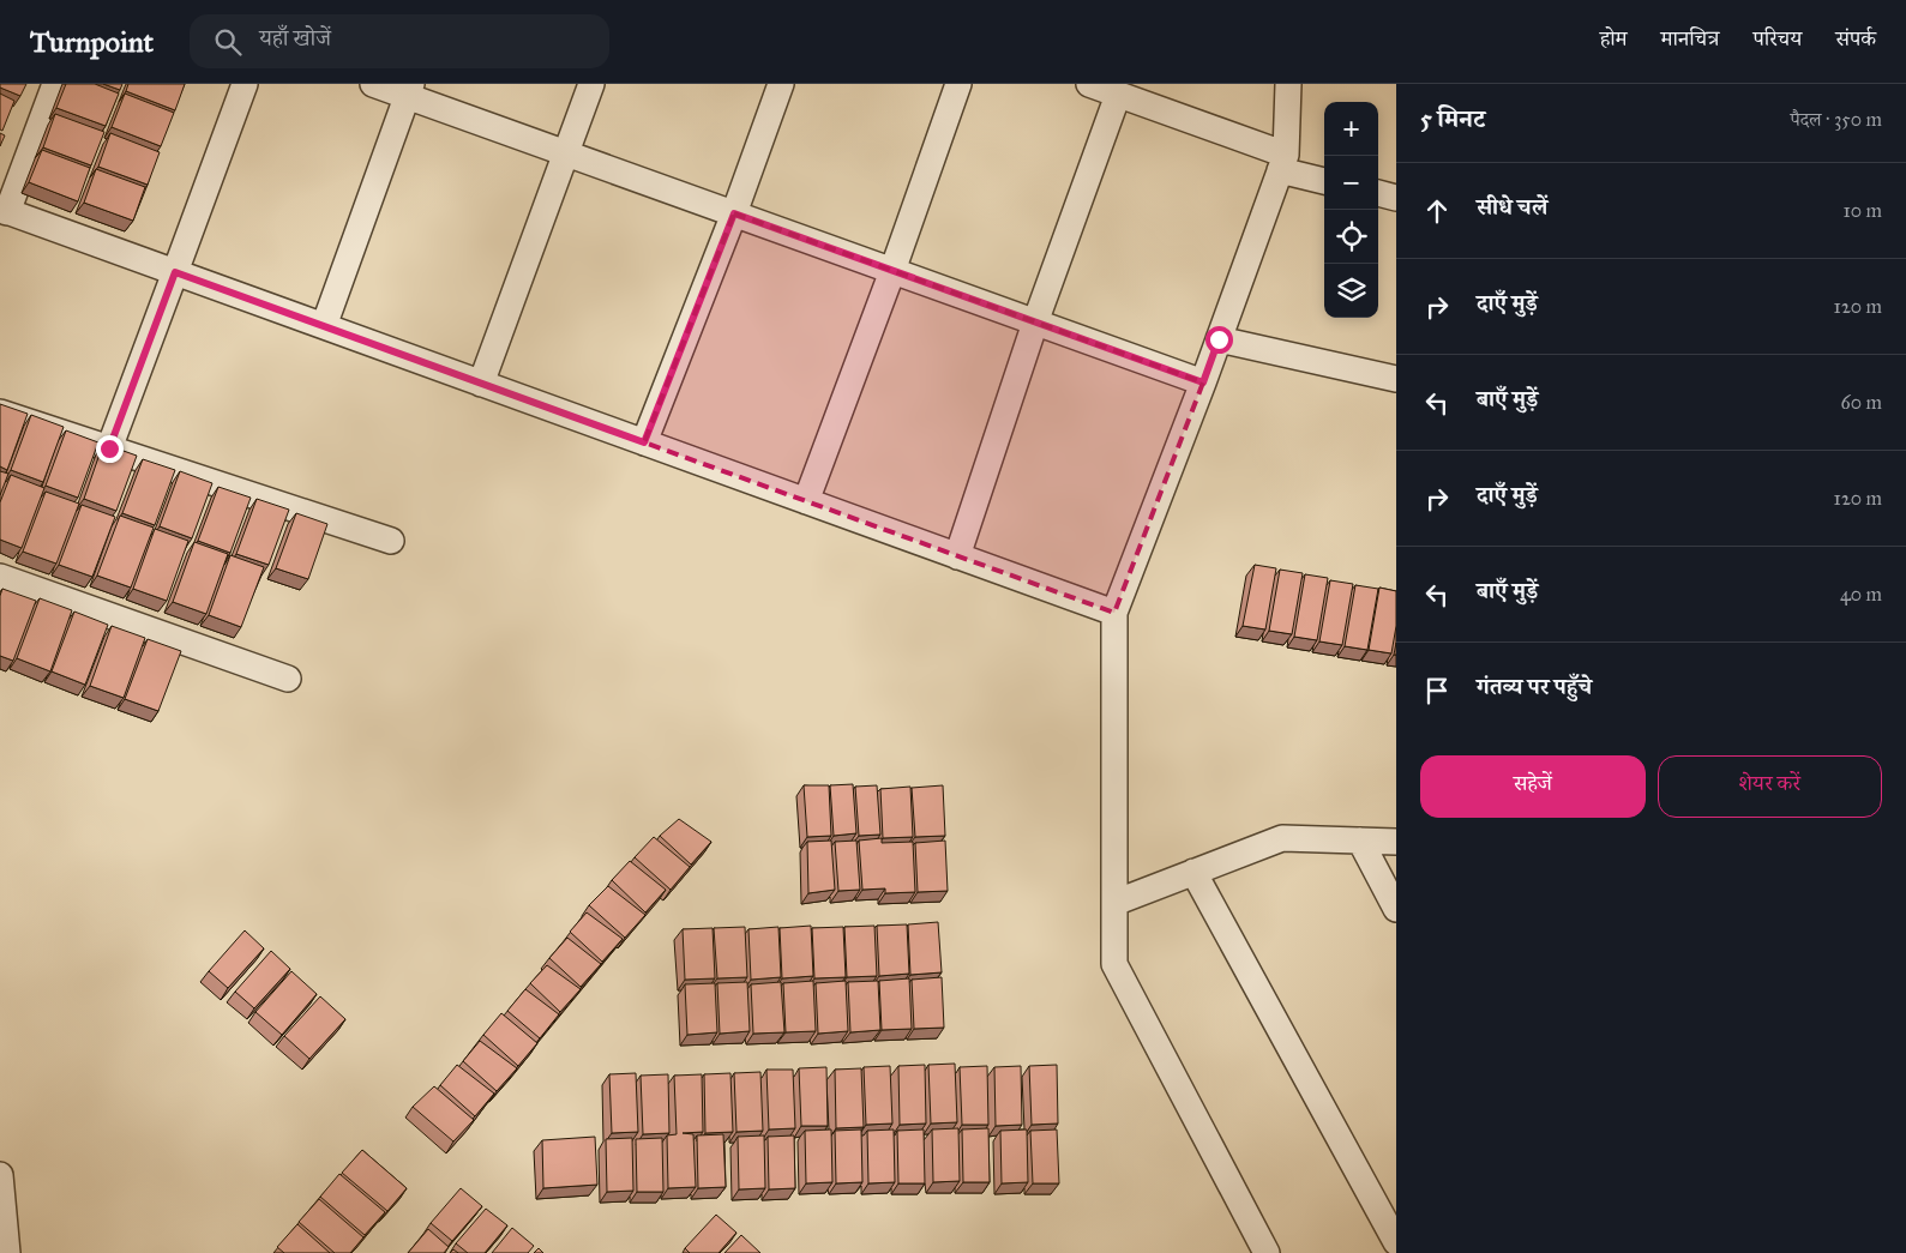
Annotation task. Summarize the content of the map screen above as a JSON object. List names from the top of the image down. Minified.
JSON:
{"page":{"header":"Turnpoint","search":"यहाँ खोजें","nav":["होम","मानचित्र","परिचय","संपर्क"],"heading":["5 मिनट","पैदल · 350 m"],"map_buttons":["+","−"],"list":[["सीधे चलें","10 m"],["दाएँ मुड़ें","120 m"],["बाएँ मुड़ें","60 m"],["दाएँ मुड़ें","120 m"],["बाएँ मुड़ें","40 m"],"गंतव्य पर पहुँचे"],"buttons":["सहेजें","शेयर करें"]}}
